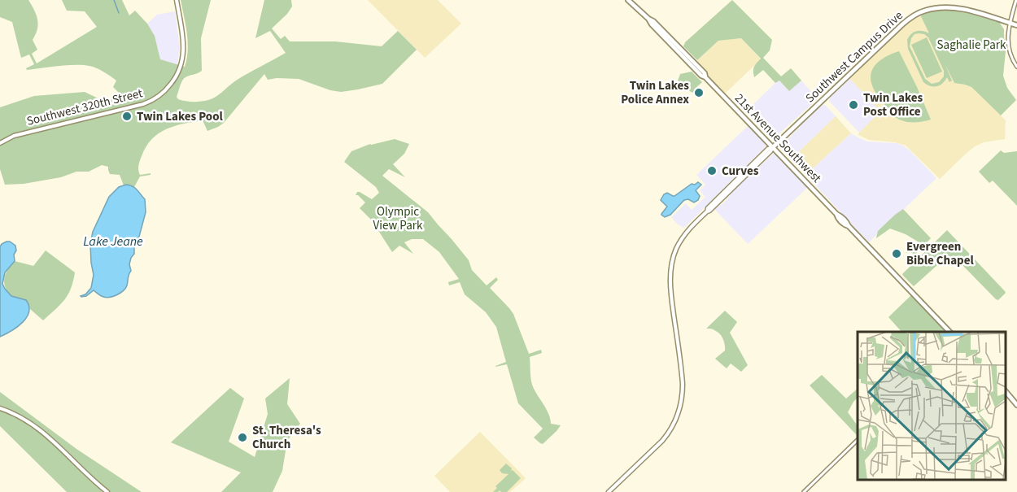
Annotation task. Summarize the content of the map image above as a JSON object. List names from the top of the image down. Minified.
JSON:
{"streets":{"main road":["Southwest Campus Drive","Southwest 320th Street","21st Avenue Southwest"]},"crossings":[["Southwest Campus Drive","21st Avenue Southwest"]],"water":["Lake Jeane"],"parks":["Saghalie Park","Olympic View Park"],"places":["Twin Lakes Police Annex","Twin Lakes Post Office","Twin Lakes Pool","Curves","Evergreen Bible Chapel","St. Theresa's Church"]}
